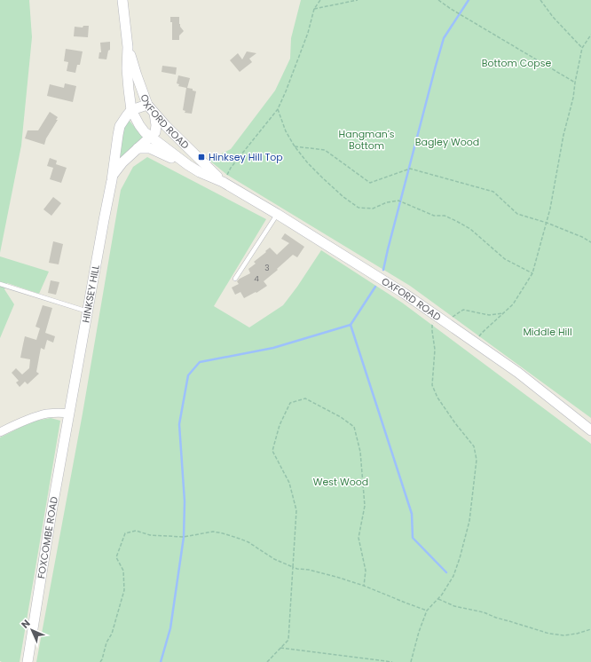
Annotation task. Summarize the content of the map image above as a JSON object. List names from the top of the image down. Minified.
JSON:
{"streets":{"street":["OXFORD ROAD","HINKSEY HILL","FOXCOMBE ROAD"]},"crossings":[["OXFORD ROAD","HINKSEY HILL"],["HINKSEY HILL","FOXCOMBE ROAD"]],"parks":["Bottom Copse","Hangman's Bottom","Bagley Wood","Middle Hill","West Wood"],"places":{"transit":["Hinksey Hill Top"]},"house_numbers":["3","4"],"north":"top left"}
